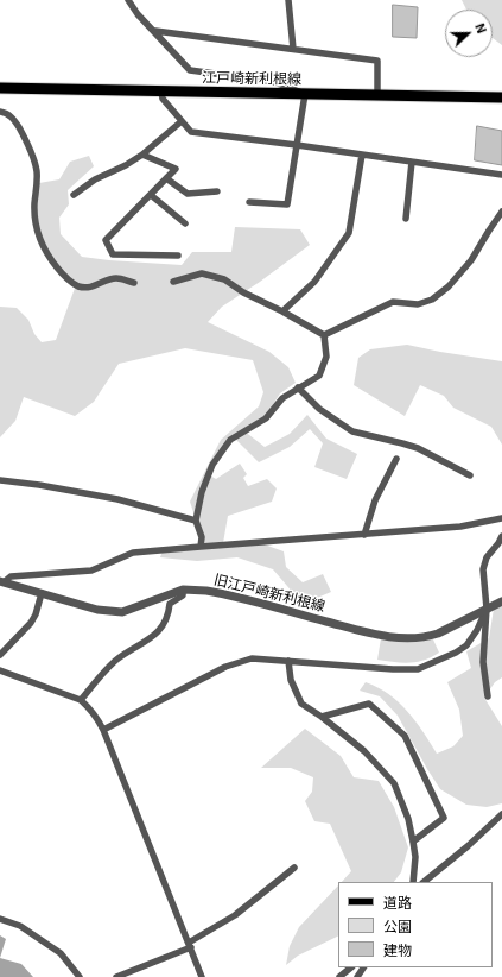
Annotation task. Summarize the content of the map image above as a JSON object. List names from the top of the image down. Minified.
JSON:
{"streets":{"main road":["江戸崎新利根線"],"street":["旧江戸崎新利根線"]},"legend":["道路","公園","建物"],"north":"right"}
